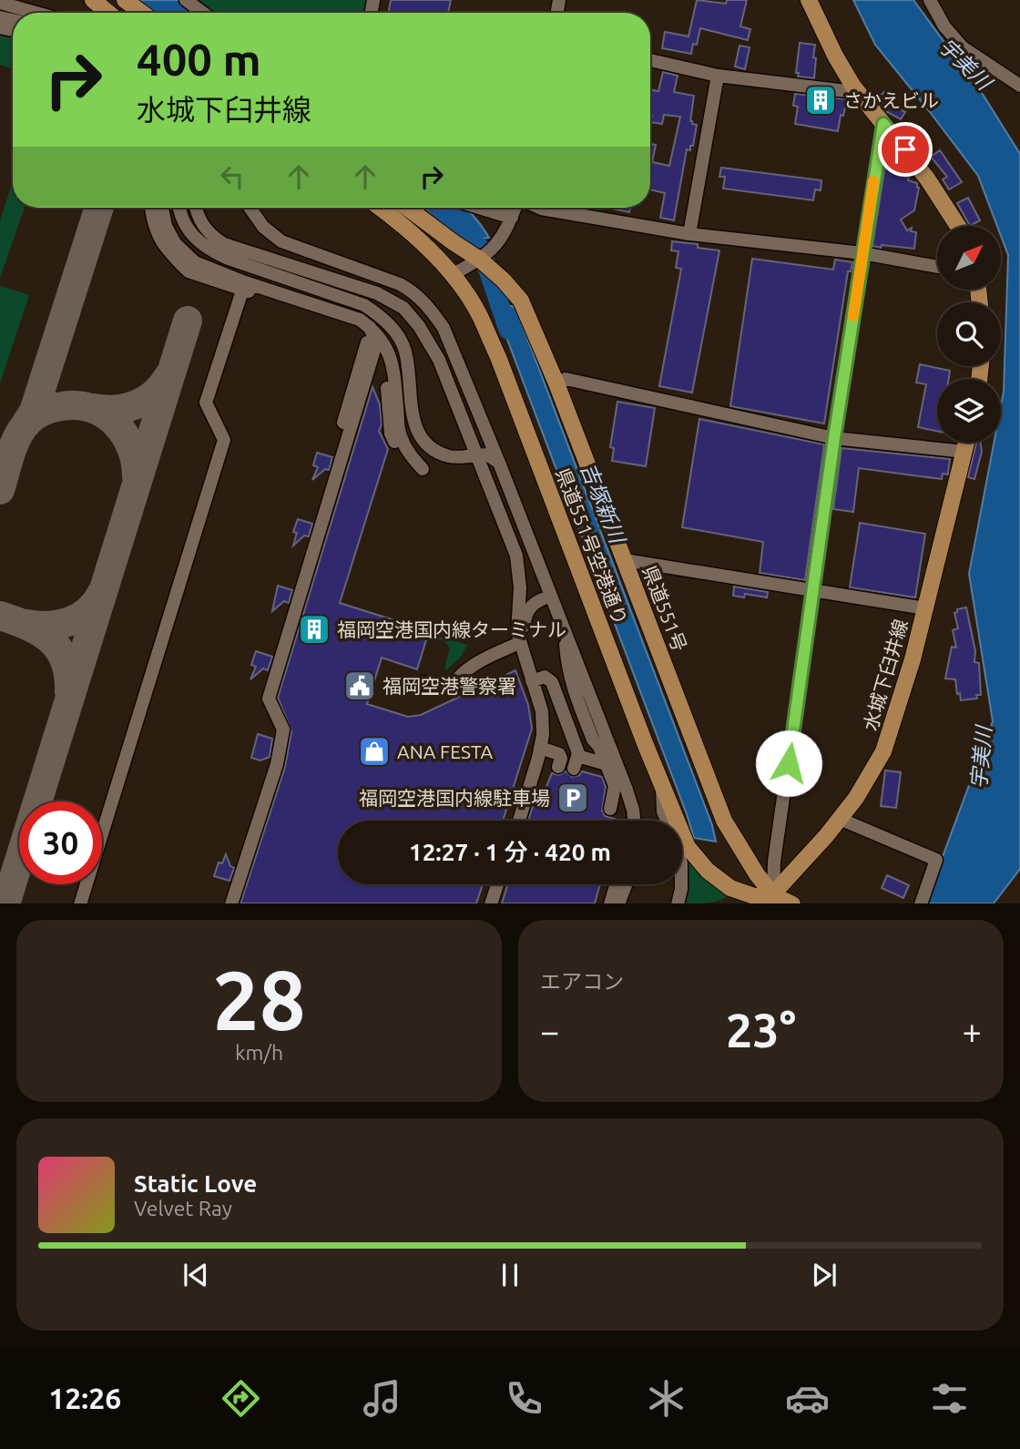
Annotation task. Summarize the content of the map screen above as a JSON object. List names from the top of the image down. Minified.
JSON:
{"streets":{"main road":["県道551号空港通り","県道551号","水城下臼井線"]},"crossings":[["県道551号空港通り","県道551号"],["県道551号空港通り","水城下臼井線"],["県道551号","水城下臼井線"]],"water":["宇美川","吉塚新川"],"places":{"building":["さかえビル","福岡空港国内線ターミナル"],"public building":["福岡空港警察署"],"shop":["ANA FESTA"],"parking":["福岡空港国内線駐車場"]},"north":"top right","page":{"turn":["400 m","水城下臼井線"],"limit":"30","trip":"12:27 · 1 分 · 420 m","tile":[["28","km/h"],"エアコン"],"heat":["−","23°","+"],"song":["Static Love","Velvet Ray"],"tabs":"12:26"}}
